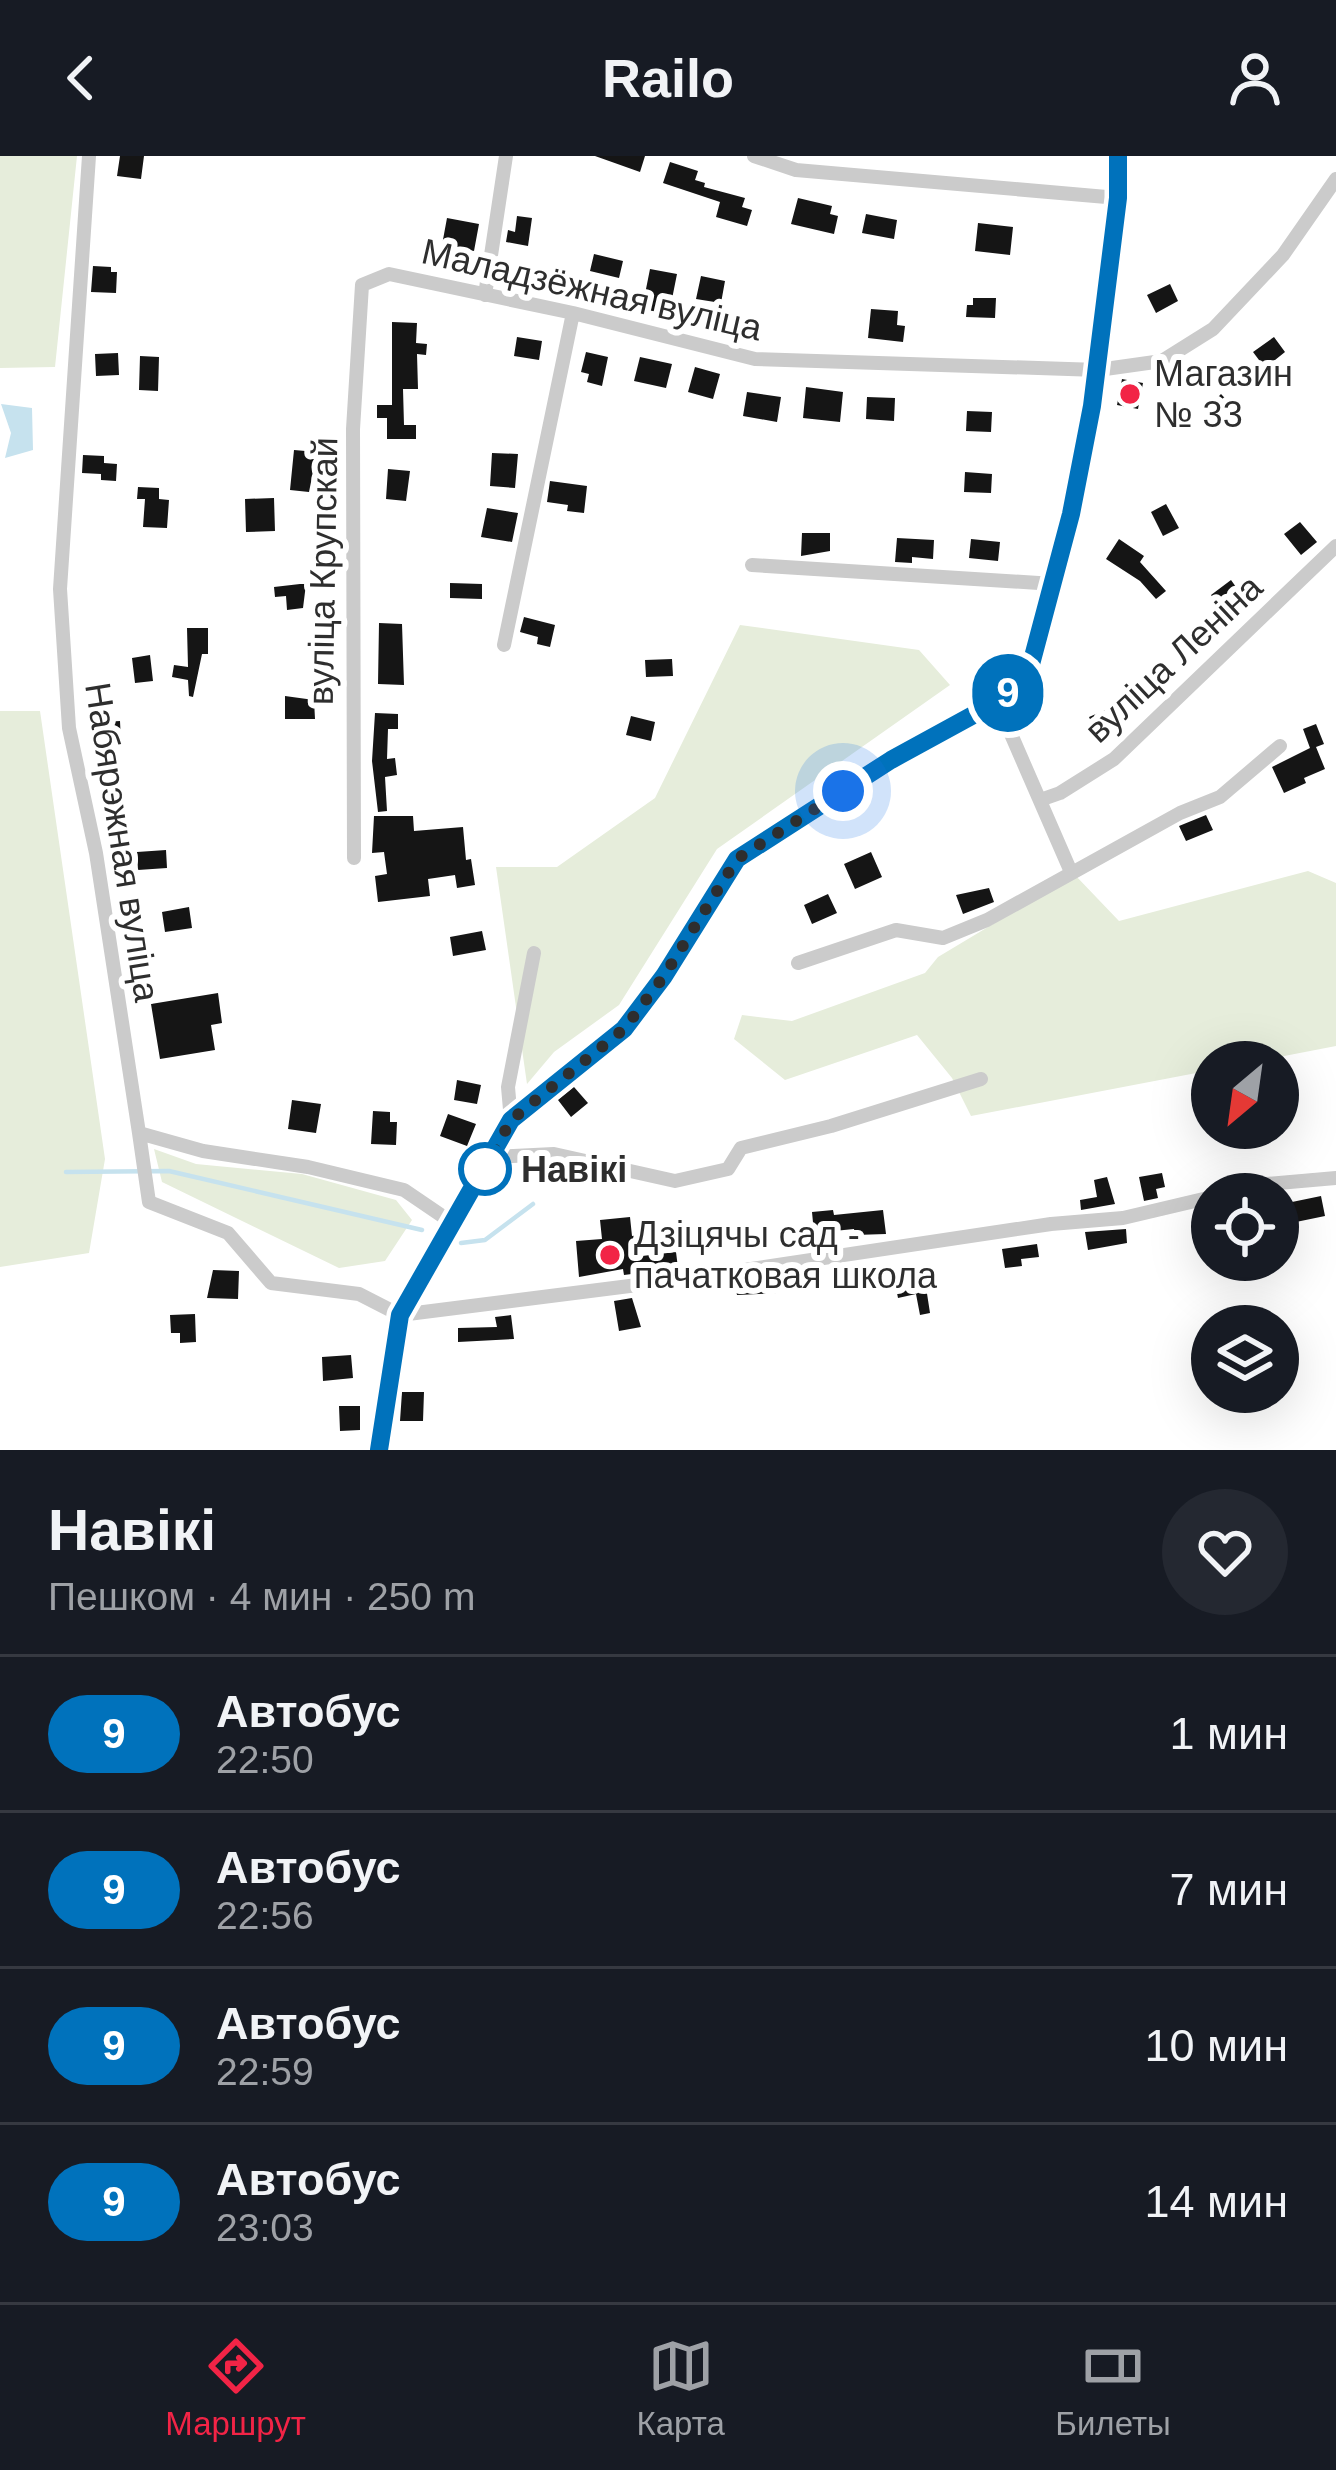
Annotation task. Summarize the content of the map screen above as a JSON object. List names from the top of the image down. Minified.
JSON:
{"streets":{"street":["Маладзёжная вуліца","вуліца Крупскай","вуліца Леніна","Набярэжная вуліца"]},"crossings":[["Маладзёжная вуліца","вуліца Крупскай"]],"places":["Магазин № 33","Навікі","Дзіцячы сад - пачатковая школа"],"lines":["bus line 9"],"north":"bottom left","page":{"header":"Railo","on_map":"9","heading":["Навікі","Пешком · 4 мин · 250 m"],"list":[{"mark":"9","name":"Автобус","note":"22:50","value":"1 мин"},{"mark":"9","name":"Автобус","note":"22:56","value":"7 мин"},{"mark":"9","name":"Автобус","note":"22:59","value":"10 мин"},{"mark":"9","name":"Автобус","note":"23:03","value":"14 мин"}],"tabs":["Маршрут","Карта","Билеты"]}}
